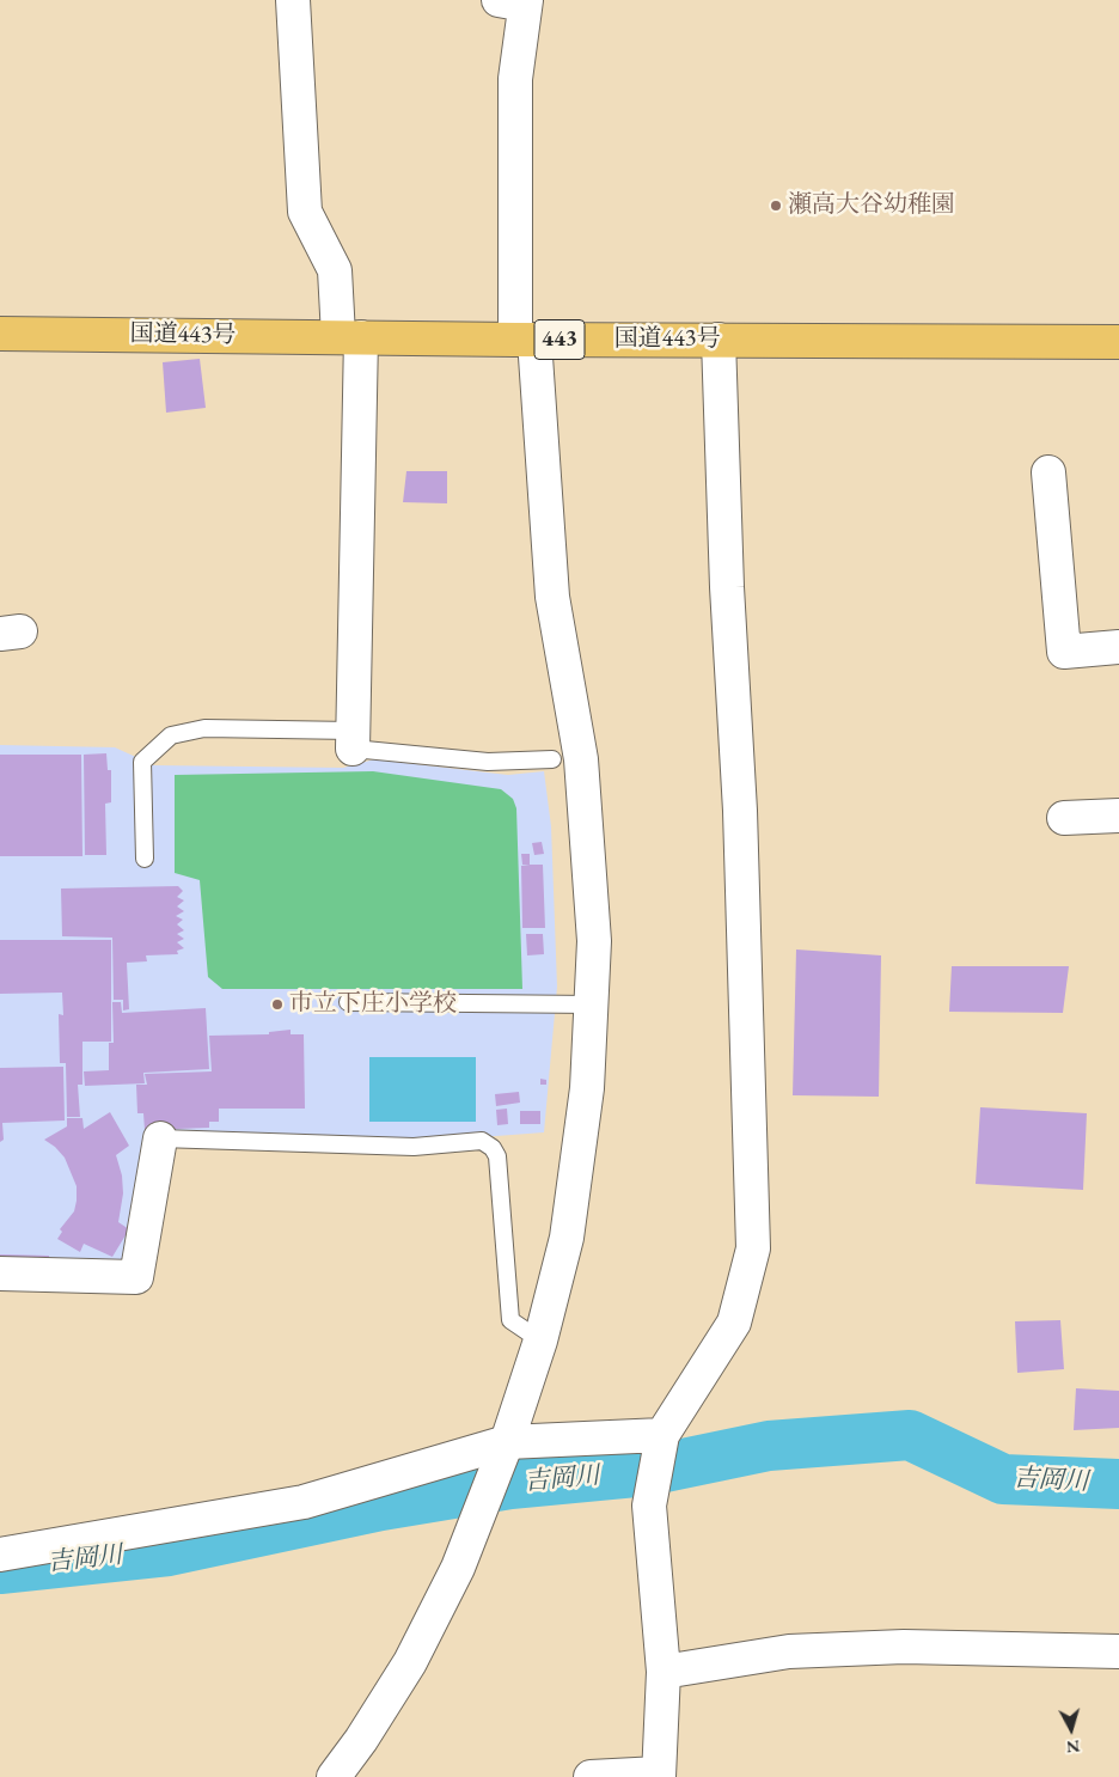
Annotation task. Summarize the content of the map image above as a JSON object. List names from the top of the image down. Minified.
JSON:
{"streets":{"highway":["国道443号","443"]},"water":["吉岡川"],"places":["瀬高大谷幼稚園","市立下庄小学校"],"north":"bottom"}
